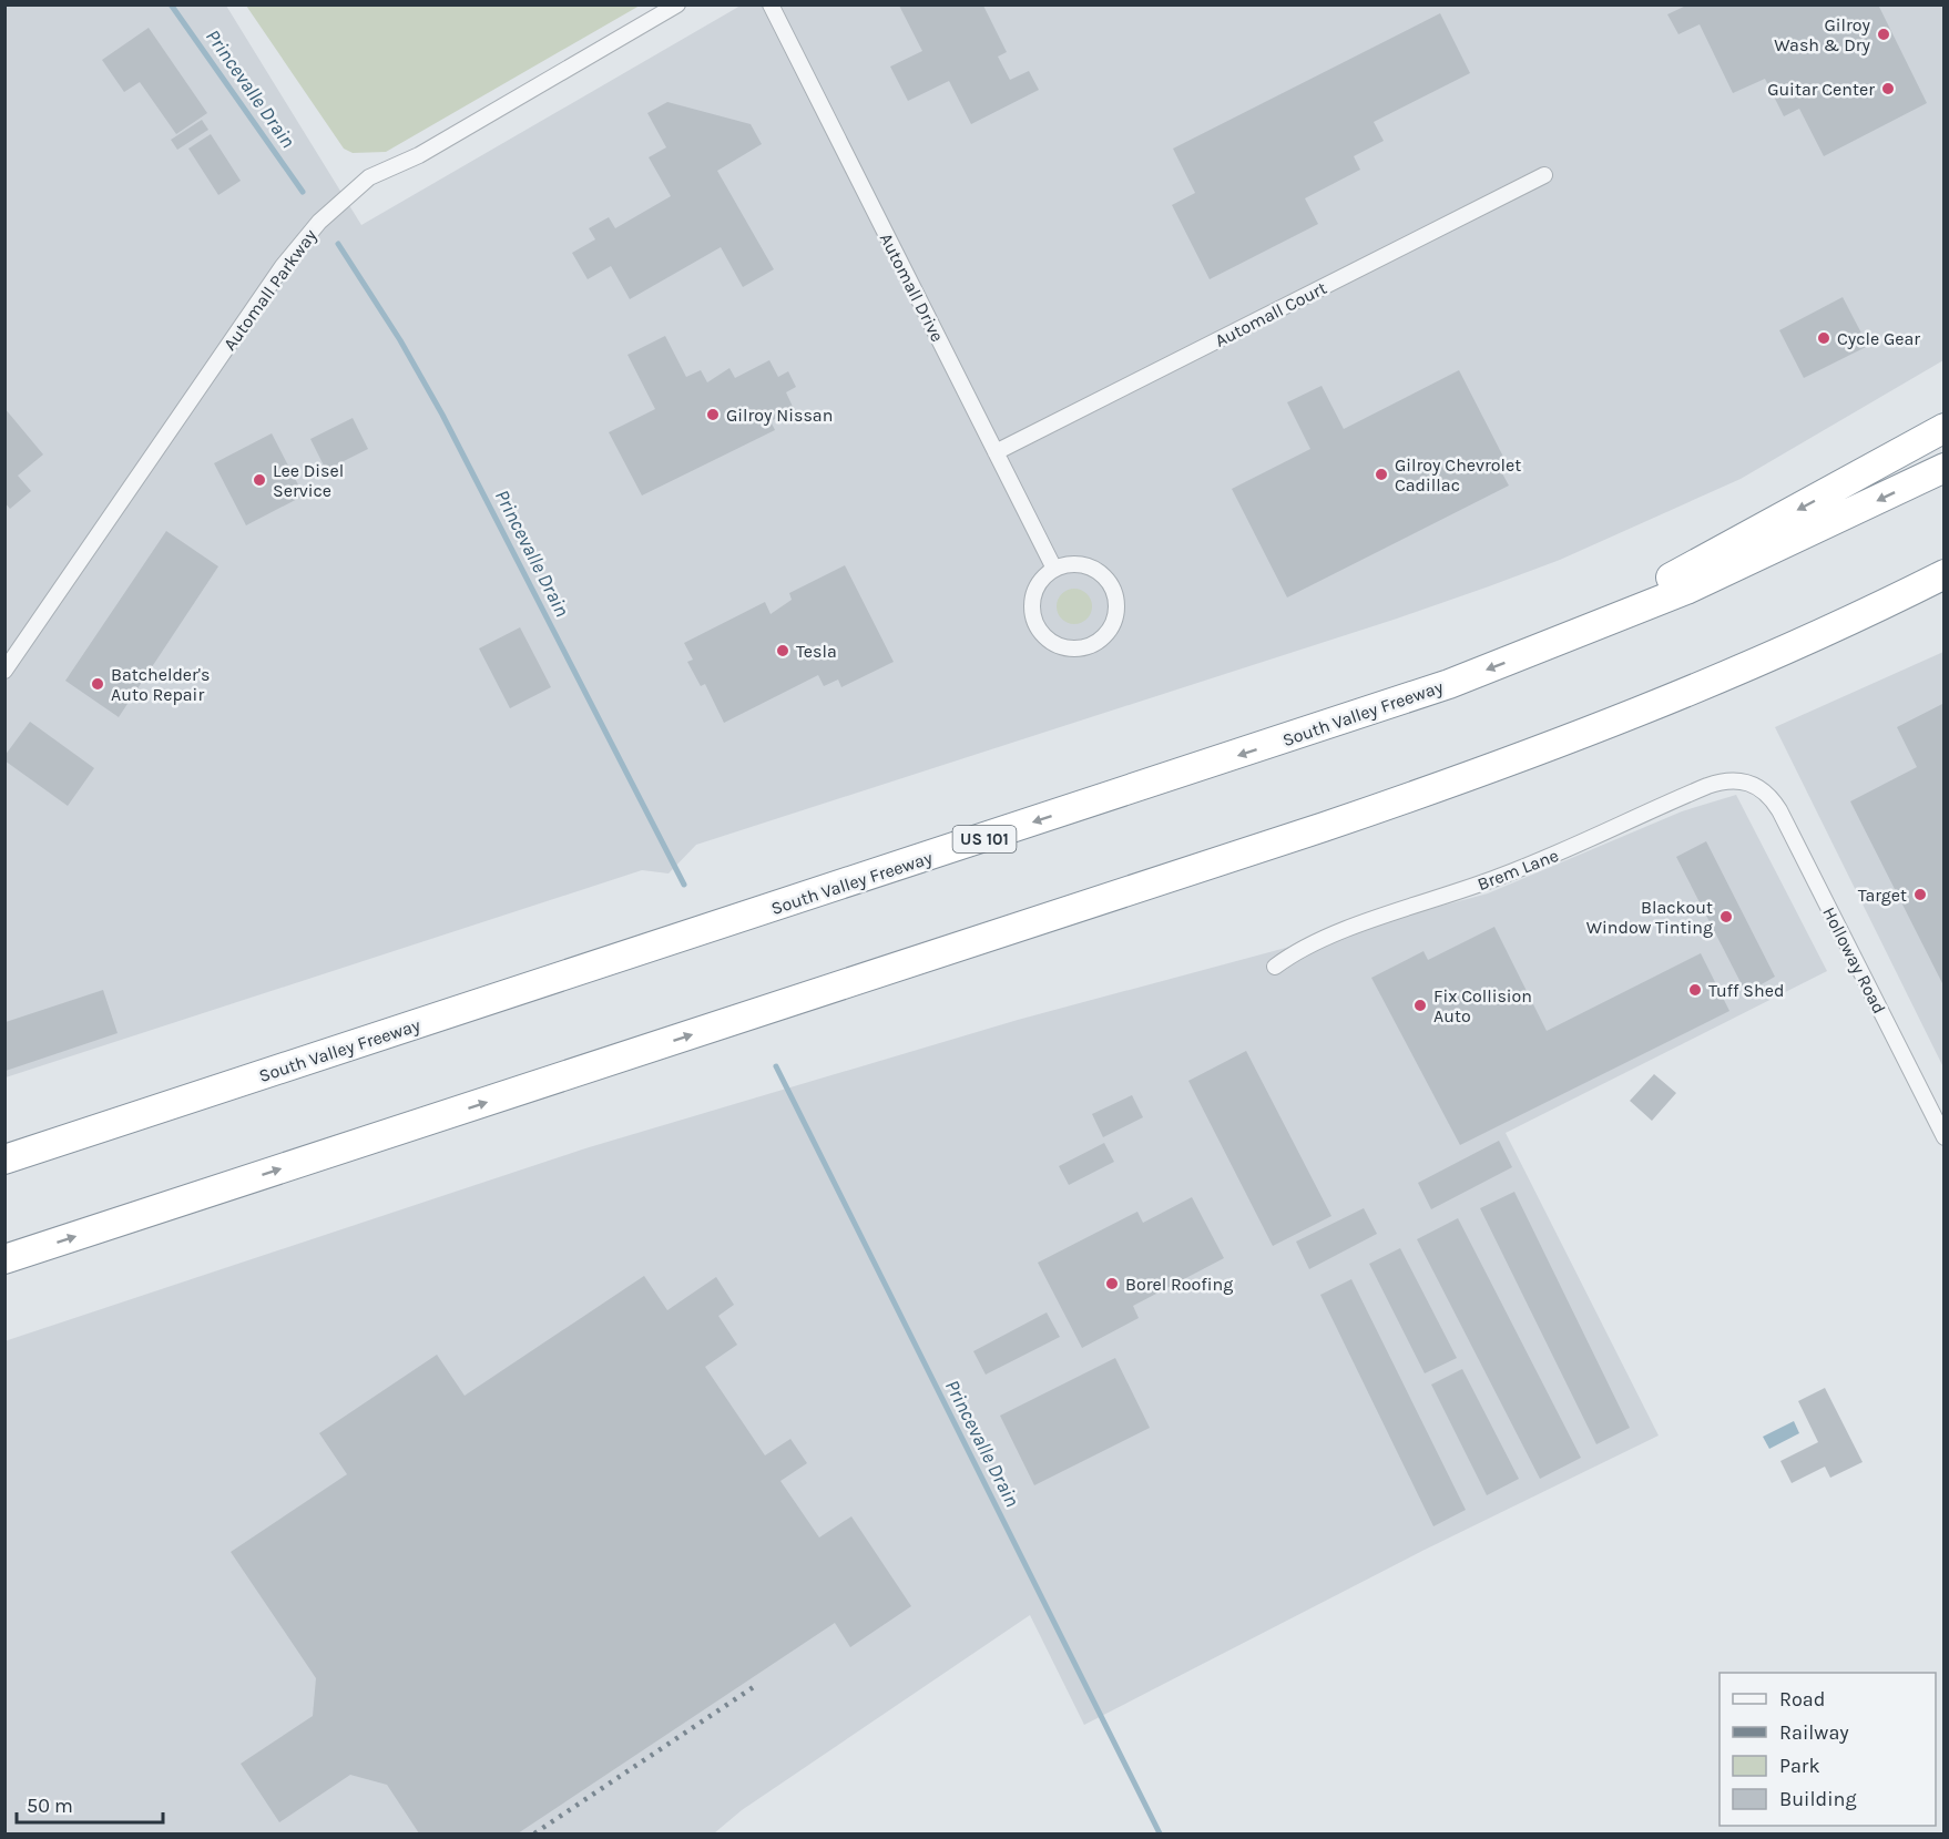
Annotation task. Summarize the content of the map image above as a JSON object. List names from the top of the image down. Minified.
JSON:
{"streets":{"highway":["South Valley Freeway","US 101"],"street":["Automall Drive","Automall Parkway","Automall Court","Brem Lane","Holloway Road"]},"crossings":[["Automall Drive","Automall Court"],["Brem Lane","Holloway Road"]],"water":["Princevalle Drain"],"places":["Gilroy Wash & Dry","Guitar Center","Cycle Gear","Gilroy Nissan","Gilroy Chevrolet Cadillac","Lee Disel Service","Tesla","Batchelder's Auto Repair","Target","Blackout Window Tinting","Tuff Shed","Fix Collision Auto","Borel Roofing"],"legend":["Road","Railway","Park","Building"],"scale_bar":"50 m"}
